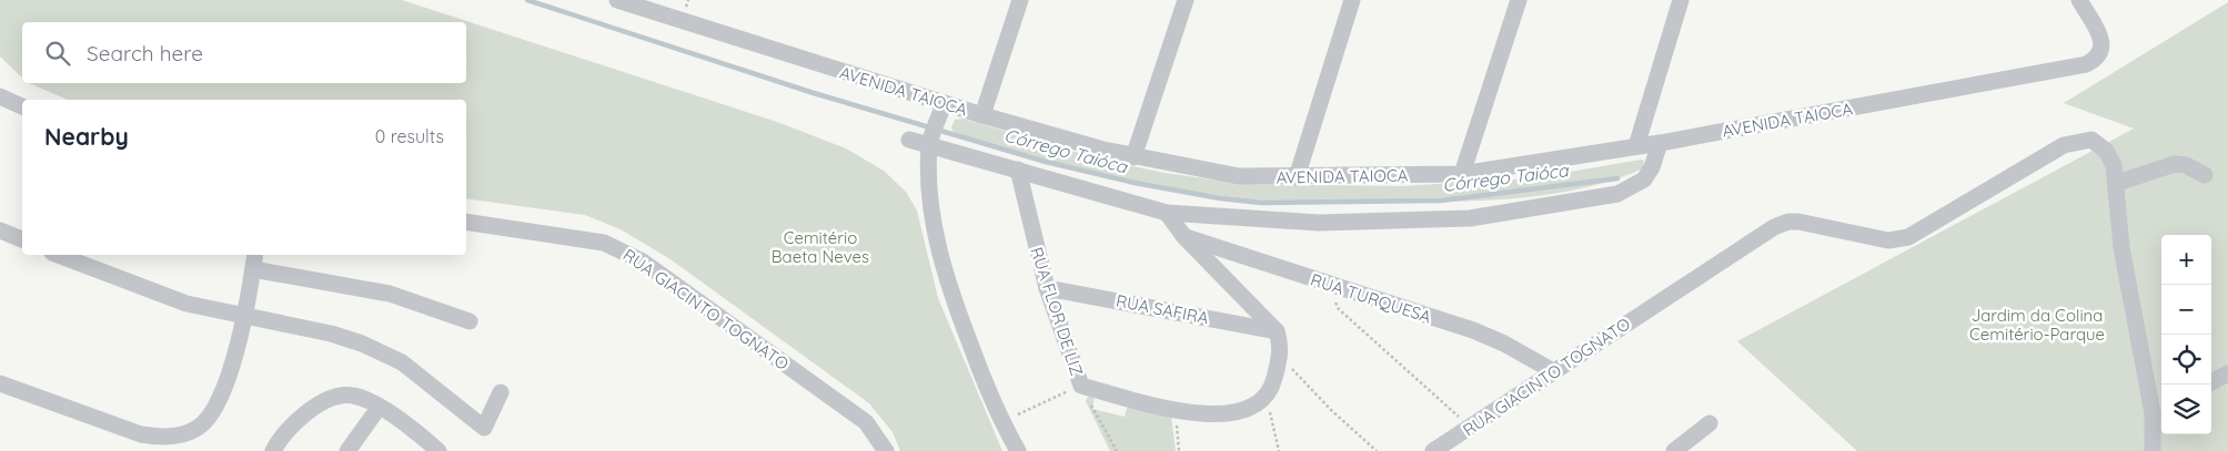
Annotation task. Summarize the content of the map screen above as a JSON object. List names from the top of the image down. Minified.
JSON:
{"streets":{"street":["AVENIDA TAIOCA","RUA TURQUESA","RUA GIACINTO TOGNATO","RUA SAFIRA","RUA FLOR DE LIZ"]},"crossings":[["RUA TURQUESA","RUA GIACINTO TOGNATO"],["RUA SAFIRA","RUA FLOR DE LIZ"]],"water":["Córrego Taióca"],"parks":["Cemitério Baeta Neves","Jardim da Colina Cemitério-Parque"],"page":{"search":"Search here","heading":["Nearby","0 results"],"map_buttons":["+","−"]}}
